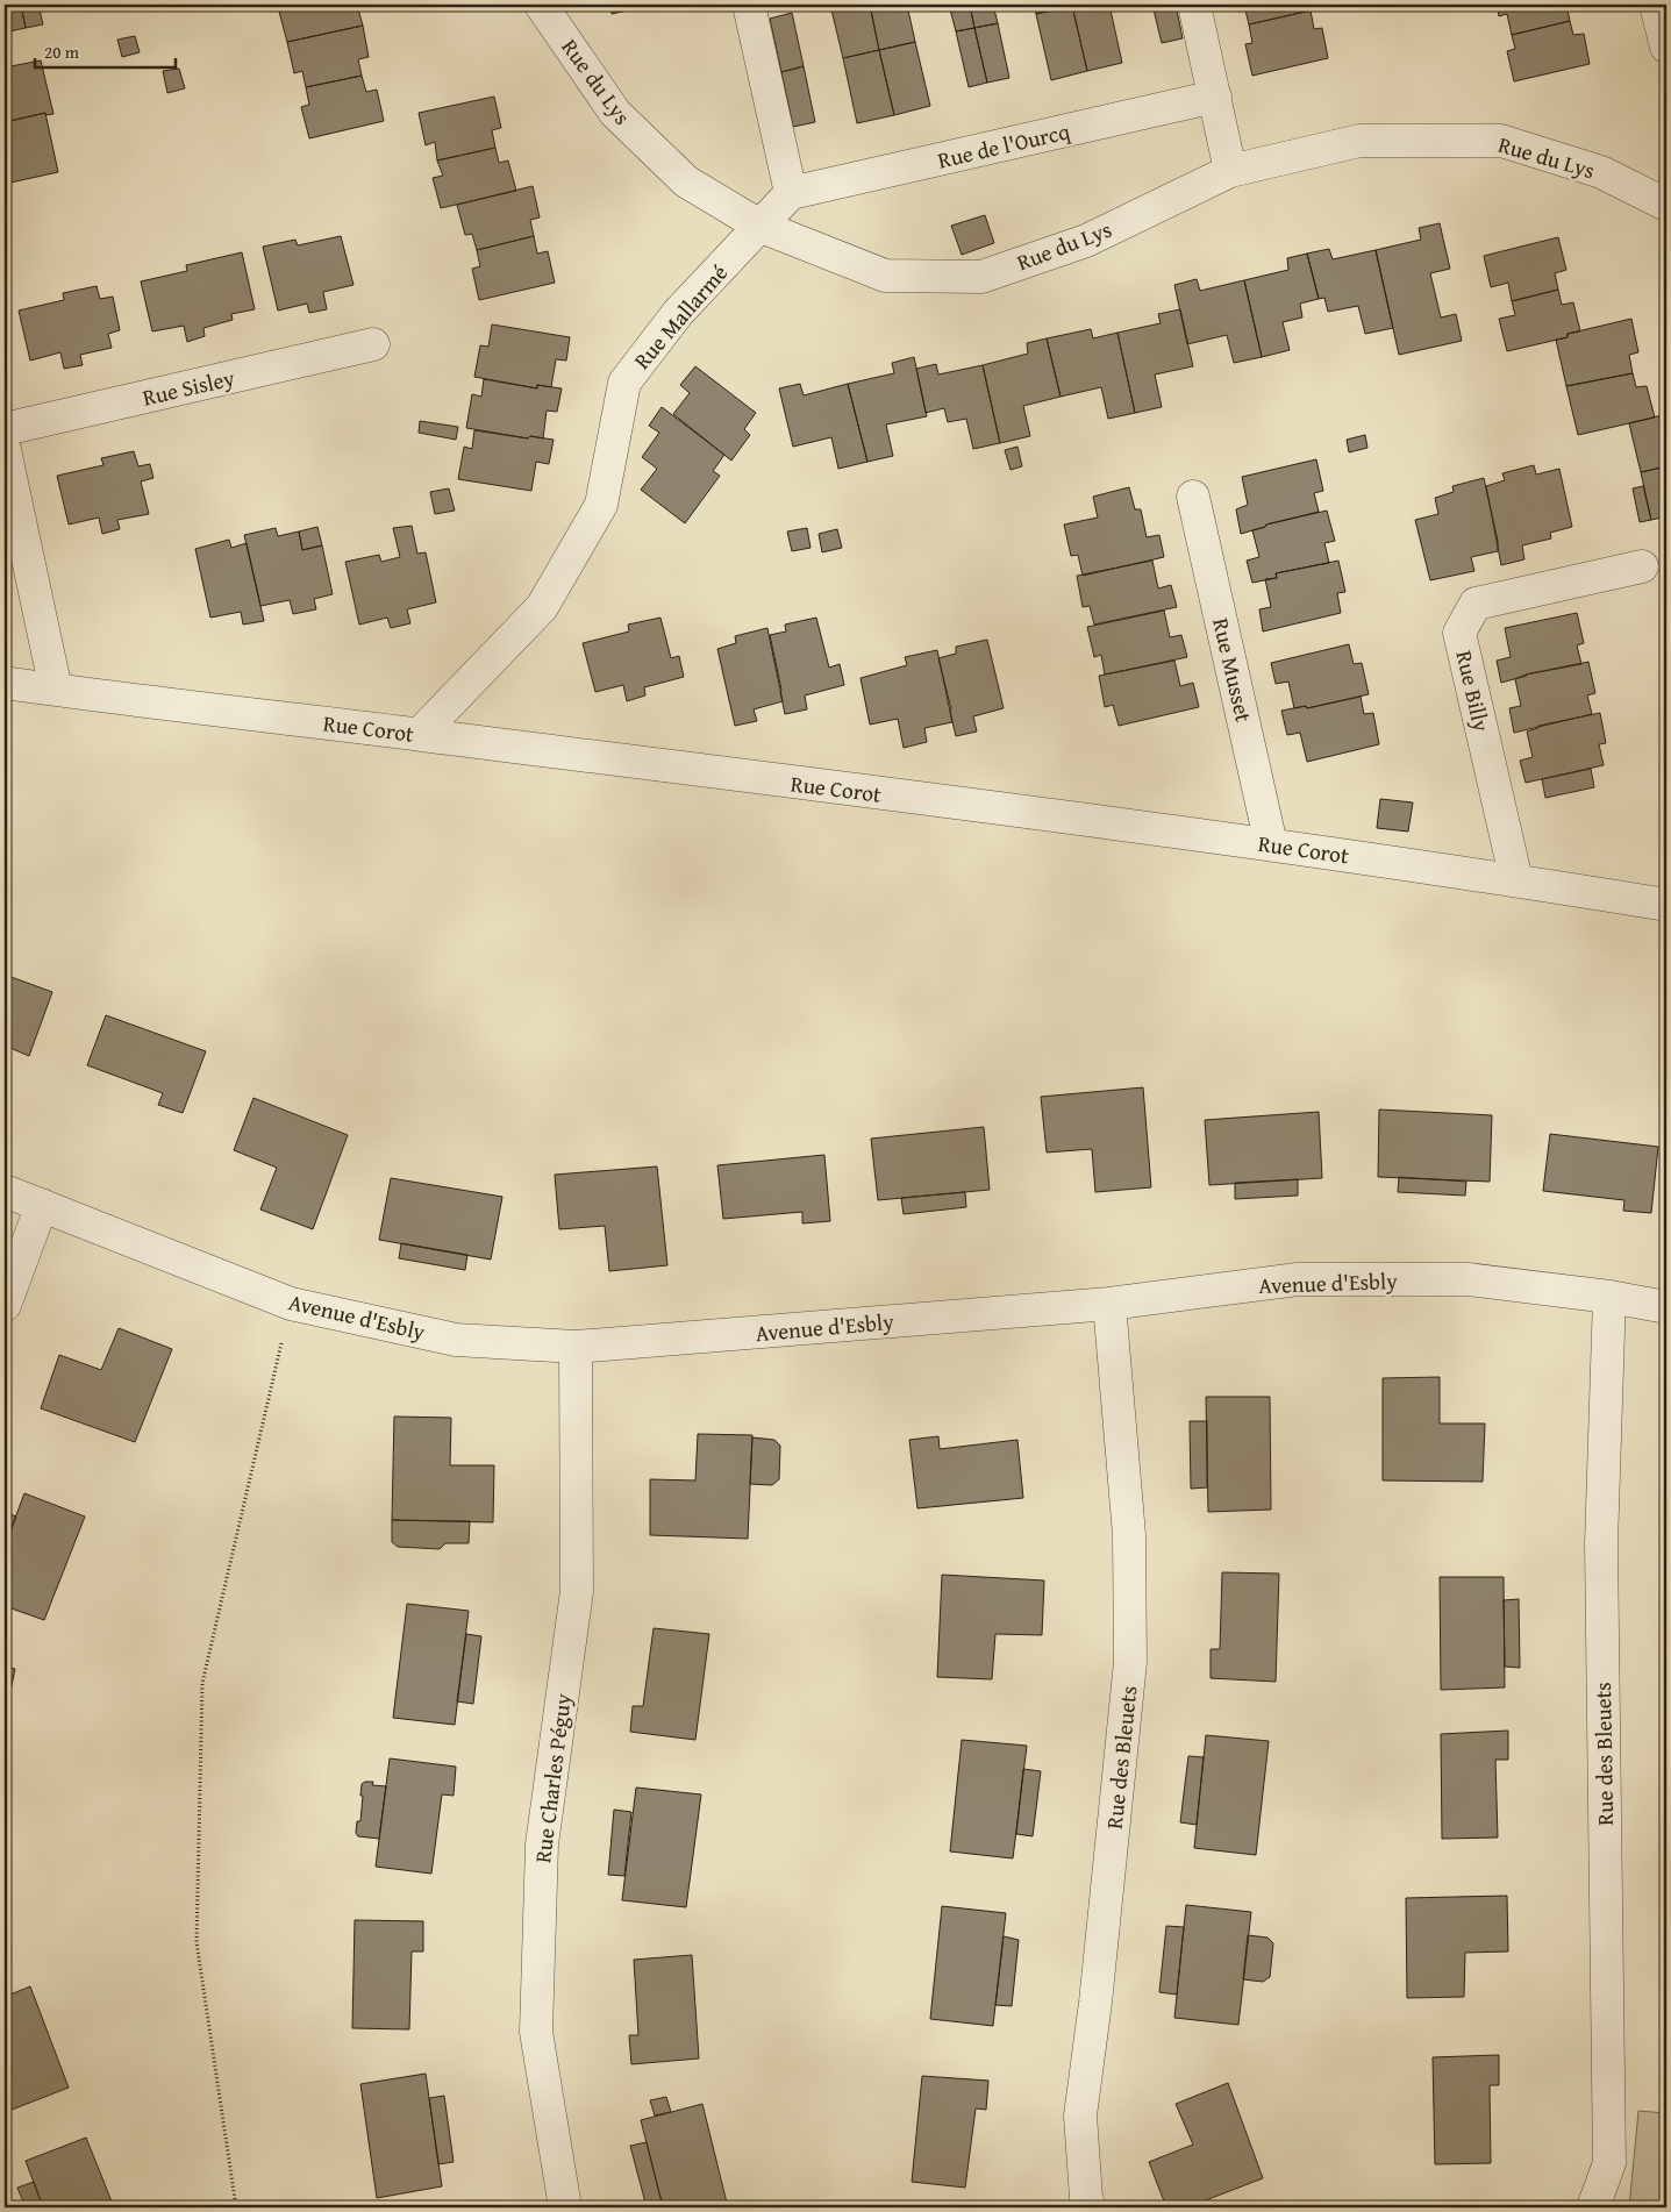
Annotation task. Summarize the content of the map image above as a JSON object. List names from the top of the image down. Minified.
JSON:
{"streets":{"street":["Rue du Lys","Rue de l'Ourcq","Rue Mallarmé","Rue Sisley","Rue Musset","Rue Billy","Rue Corot","Avenue d'Esbly","Rue des Bleuets","Rue Charles Péguy"]},"crossings":[["Rue du Lys","Rue Mallarmé"],["Rue de l'Ourcq","Rue Mallarmé"],["Rue Mallarmé","Rue Corot"],["Rue Musset","Rue Corot"],["Rue Billy","Rue Corot"],["Avenue d'Esbly","Rue des Bleuets"],["Avenue d'Esbly","Rue Charles Péguy"]],"scale_bar":"20 m"}
